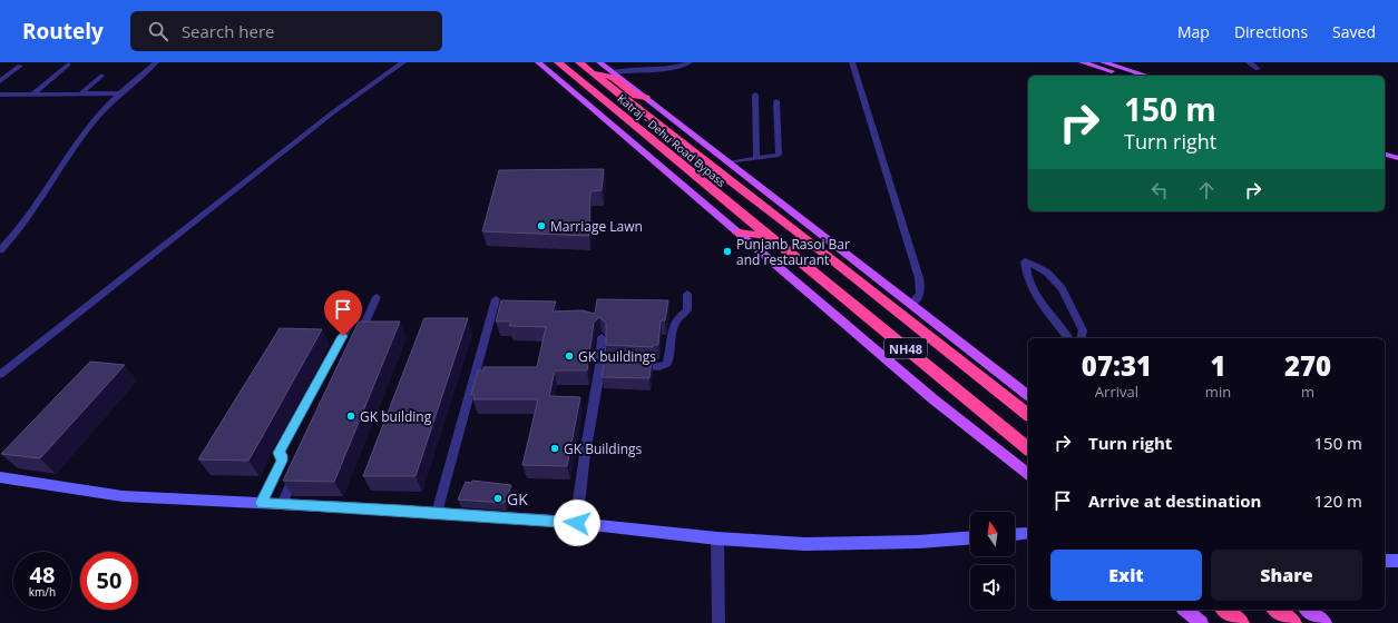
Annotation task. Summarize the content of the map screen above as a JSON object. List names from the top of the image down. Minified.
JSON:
{"streets":{"highway":["Katraj - Dehu Road Bypass","NH48"]},"crossings":[["Katraj - Dehu Road Bypass","NH48"]],"places":["Marriage Lawn","Punjanb Rasoi Bar and restaurant","GK buildings","GK building","GK Buildings","GK"],"north":"top","page":{"header":"Routely","search":"Search here","nav":["Map","Directions","Saved"],"turn":["150 m","Turn right"],"eta":["07:31","Arrival","1","min","270","m"],"list":[{"name":"Turn right","value":"150 m"},{"name":"Arrive at destination","value":"120 m"}],"buttons":["Exit","Share"],"speed":"48 km/h","limit":"50"}}
